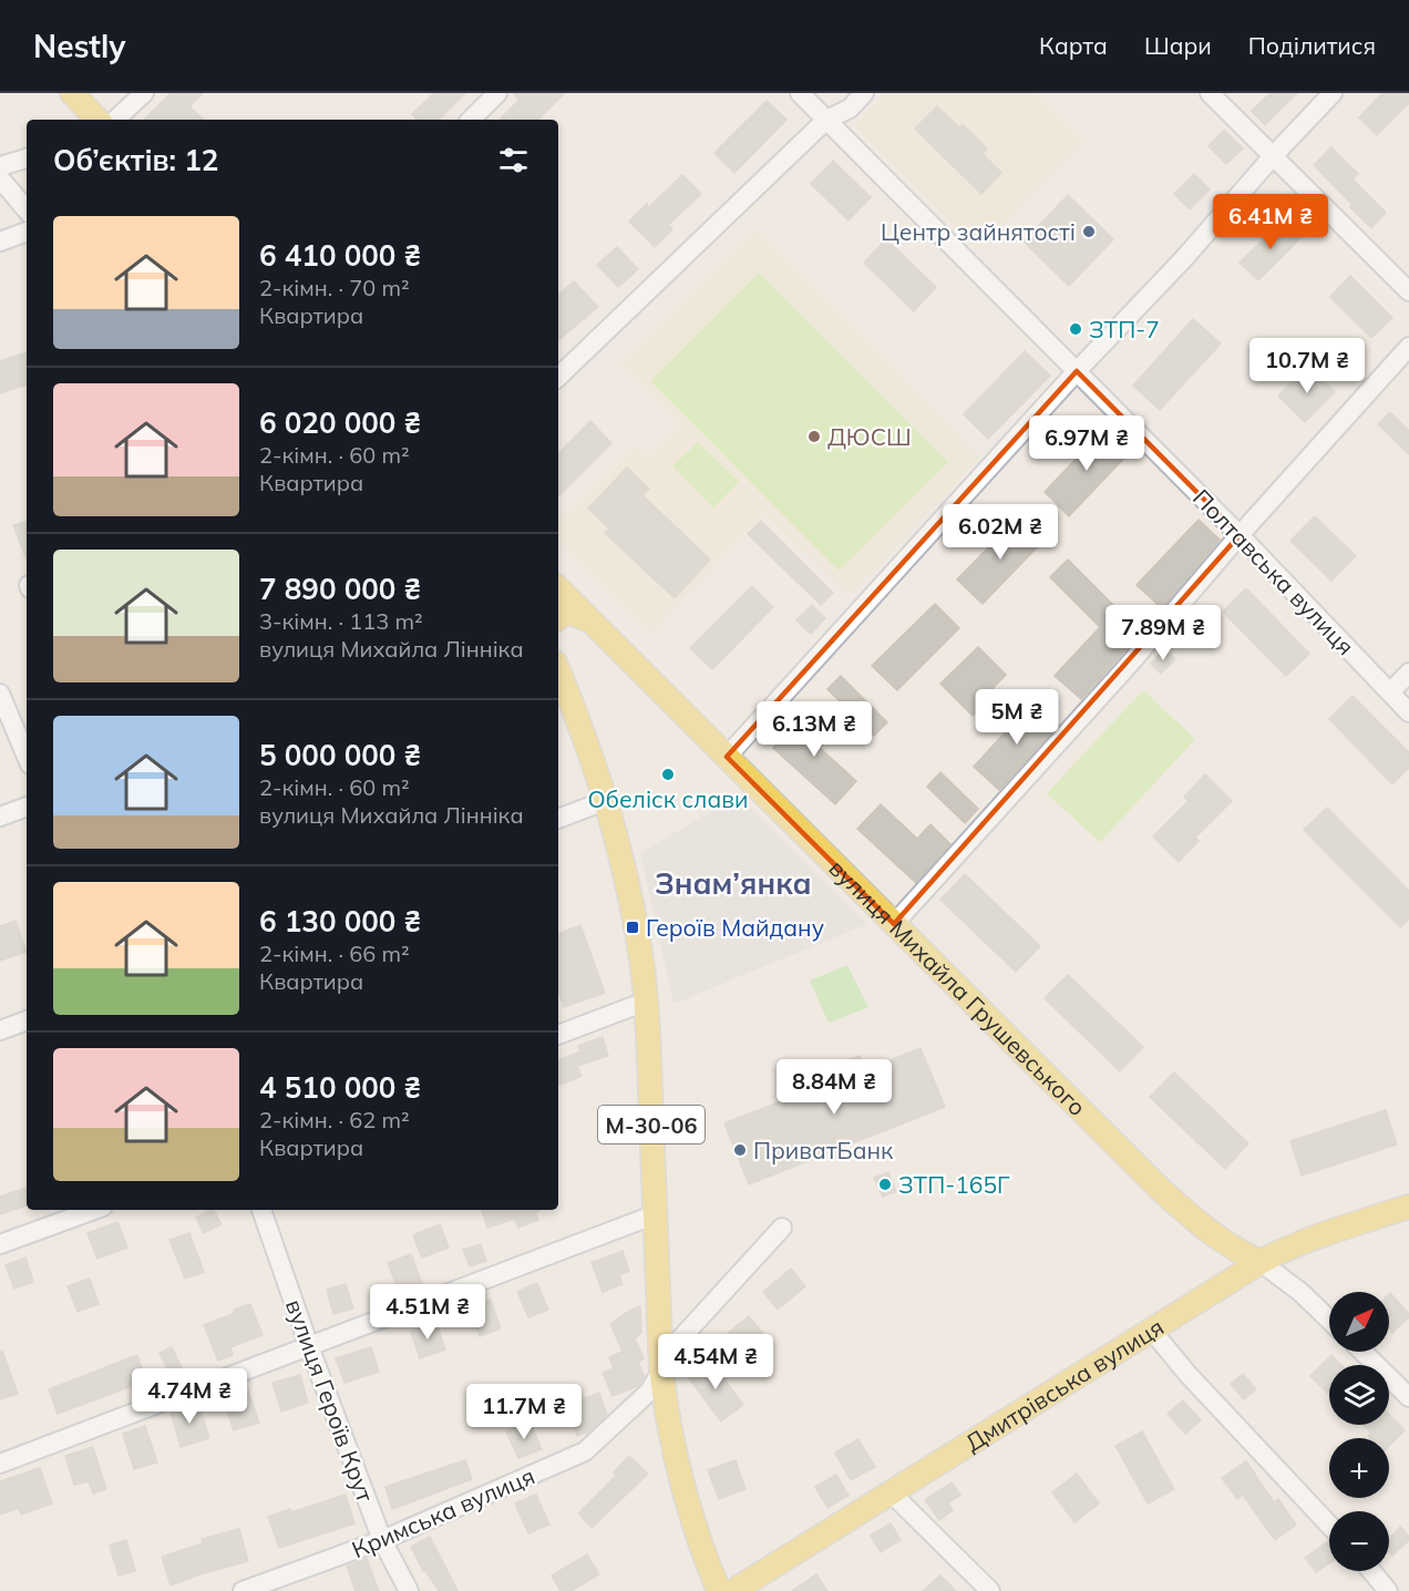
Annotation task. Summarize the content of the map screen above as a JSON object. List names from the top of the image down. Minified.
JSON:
{"streets":{"main road":["вулиця Михайла Грушевського","М-30-06","Дмитрівська вулиця"],"street":["Полтавська вулиця","вулиця Героїв Крут","Кримська вулиця"]},"crossings":[["вулиця Михайла Грушевського","Дмитрівська вулиця"],["М-30-06","Кримська вулиця"],["вулиця Героїв Крут","Кримська вулиця"]],"districts":["Знам’янка"],"places":{"other":["Центр зайнятості","ЗТП-7","ДЮСШ","Обеліск слави","ПриватБанк","ЗТП-165Г"],"transit":["Героїв Майдану"]},"north":"top right","page":{"header":"Nestly","nav":["Карта","Шари","Поділитися"],"heading":"Об’єктів: 12","price":["6.41M ₴","10.7M ₴","6.97M ₴","6.02M ₴","7.89M ₴","5M ₴","6.13M ₴","8.84M ₴","4.51M ₴","4.54M ₴","4.74M ₴","11.7M ₴"],"list":[{"name":"6 410 000 ₴","note":"2-кімн. · 70 m² · Квартира"},{"name":"6 020 000 ₴","note":"2-кімн. · 60 m² · Квартира"},{"name":"7 890 000 ₴","note":"3-кімн. · 113 m² · вулиця Михайла Лінніка"},{"name":"5 000 000 ₴","note":"2-кімн. · 60 m² · вулиця Михайла Лінніка"},{"name":"6 130 000 ₴","note":"2-кімн. · 66 m² · Квартира"},{"name":"4 510 000 ₴","note":"2-кімн. · 62 m² · Квартира"}],"map_buttons":["+","−"]}}
